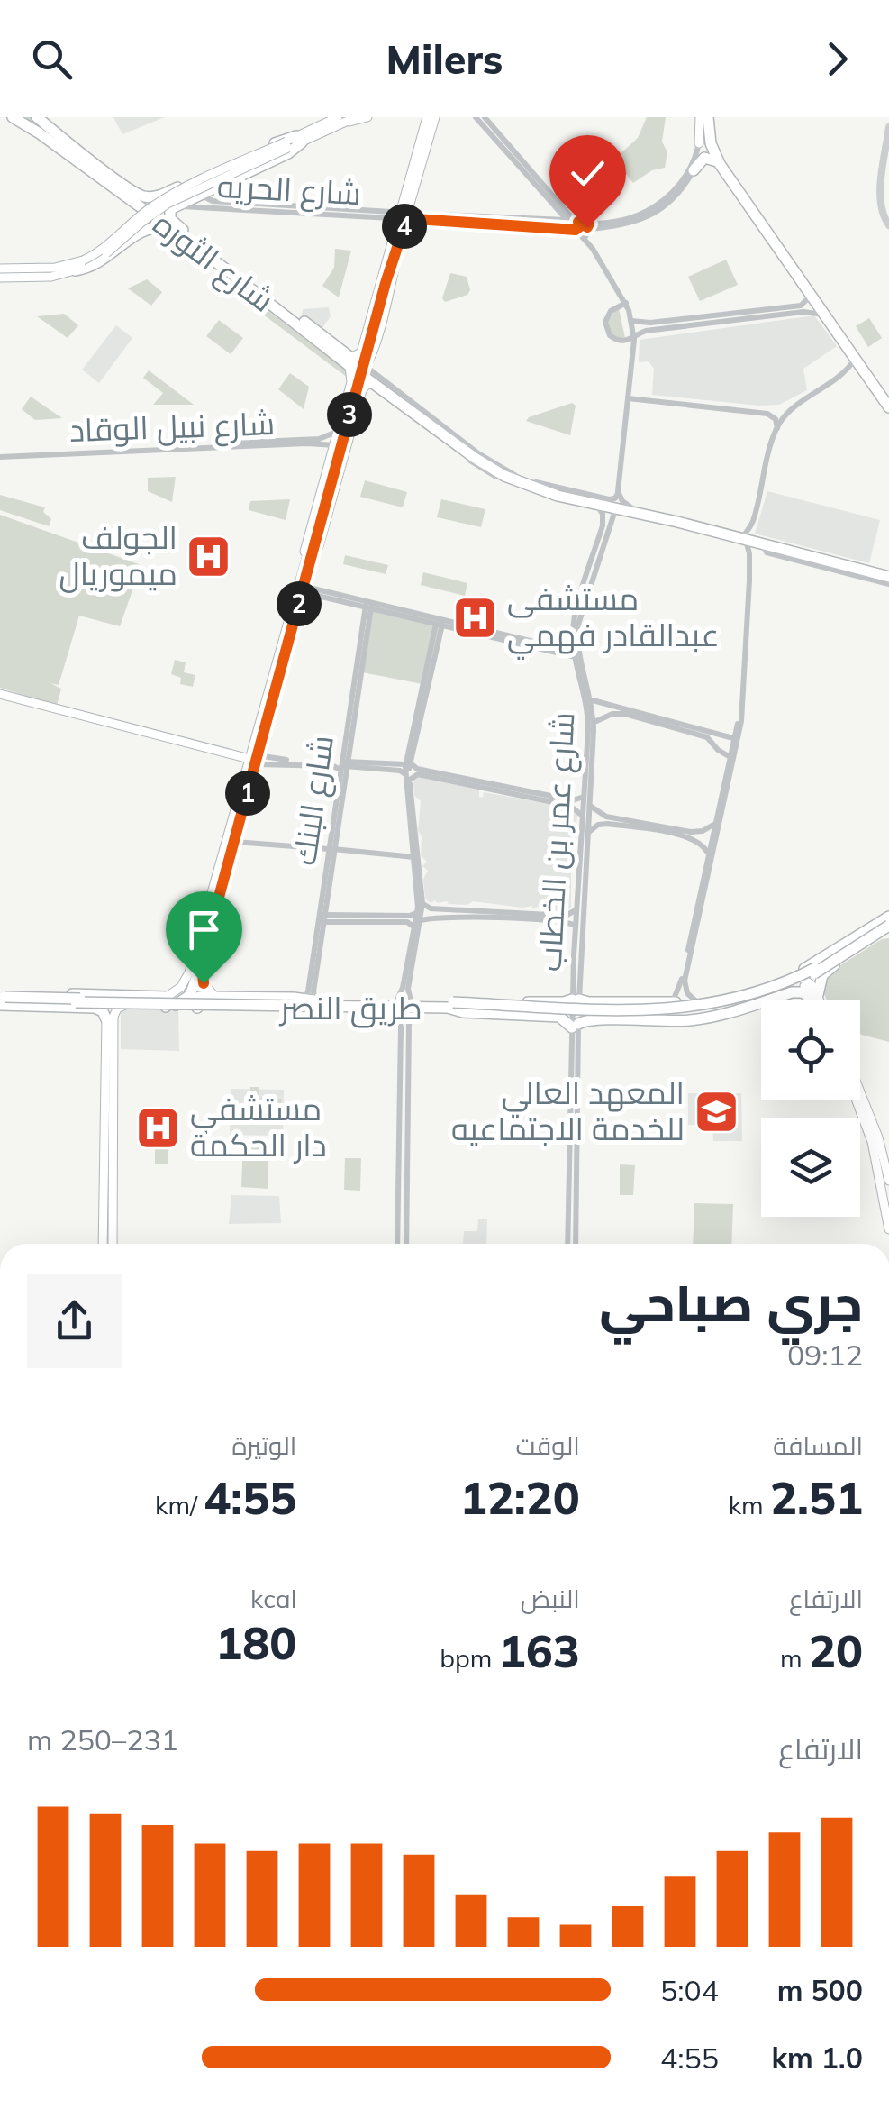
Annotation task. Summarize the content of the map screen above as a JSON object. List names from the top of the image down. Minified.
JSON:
{"streets":{"highway":["شارع الثوره","طريق النصر"],"street":["شارع الحريه","شارع نبيل الوقاد","شارع البنك","شارع عمر بن الخطاب"]},"crossings":[["شارع الحريه","شارع الثوره"],["شارع الثوره","شارع عمر بن الخطاب"],["شارع البنك","طريق النصر"],["شارع عمر بن الخطاب","طريق النصر"]],"places":{"hospital":["الجولف ميموريال","مستشفى عبدالقادر فهمي","مستشفي دار الحكمة"],"school or university":["المعهد العالي للخدمة الاجتماعيه"]},"page":{"header":"Milers","pins":["4","3","2","1"],"heading":["جري صباحي","09:12"],"stats":[["المسافة","2.51 km"],["الوقت","12:20"],["الوتيرة","4:55 /km"],["الارتفاع","20 m"],["النبض","163 bpm"],["kcal","180"]],"chart":["الارتفاع","231–250 m"],"list":[{"name":"500 m","note":"5:04"},{"name":"1.0 km","note":"4:55"}]}}
